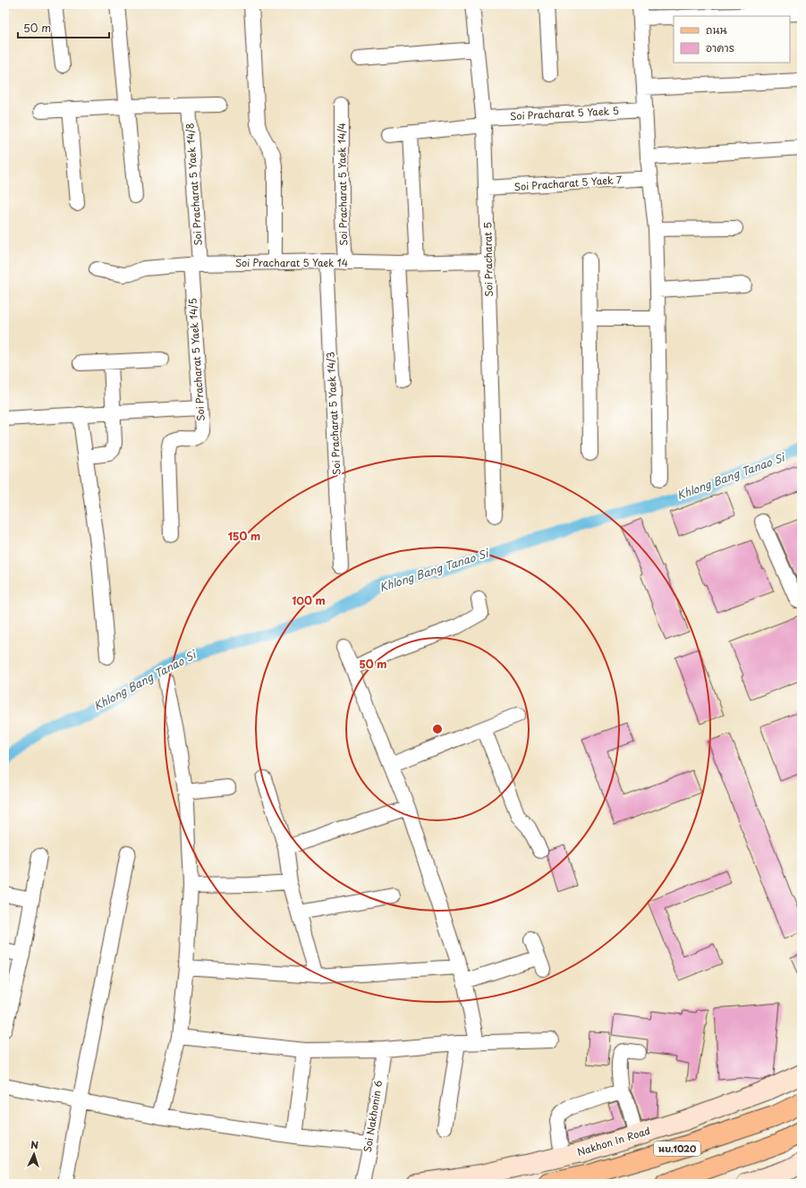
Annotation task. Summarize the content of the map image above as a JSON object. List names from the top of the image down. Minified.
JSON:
{"streets":{"main road":["Nakhon In Road","นบ.1020"],"street":["Soi Pracharat 5 Yaek 5","Soi Pracharat 5 Yaek 7","Soi Pracharat 5 Yaek 14/8","Soi Pracharat 5 Yaek 14/4","Soi Pracharat 5","Soi Pracharat 5 Yaek 14","Soi Pracharat 5 Yaek 14/5","Soi Pracharat 5 Yaek 14/3","Soi Nakhonin 6"]},"crossings":[["Soi Pracharat 5 Yaek 5","Soi Pracharat 5"],["Soi Pracharat 5 Yaek 7","Soi Pracharat 5"],["Soi Pracharat 5 Yaek 14/8","Soi Pracharat 5 Yaek 14"],["Soi Pracharat 5 Yaek 14/8","Soi Pracharat 5 Yaek 14/5"],["Soi Pracharat 5 Yaek 14/4","Soi Pracharat 5 Yaek 14"],["Soi Pracharat 5","Soi Pracharat 5 Yaek 14"],["Soi Pracharat 5 Yaek 14","Soi Pracharat 5 Yaek 14/5"],["Soi Pracharat 5 Yaek 14","Soi Pracharat 5 Yaek 14/3"]],"water":["Khlong Bang Tanao Si"],"legend":["ถนน","อาคาร"],"scale_bar":"50 m","north":"top","rings":["150 m","100 m","50 m"]}
